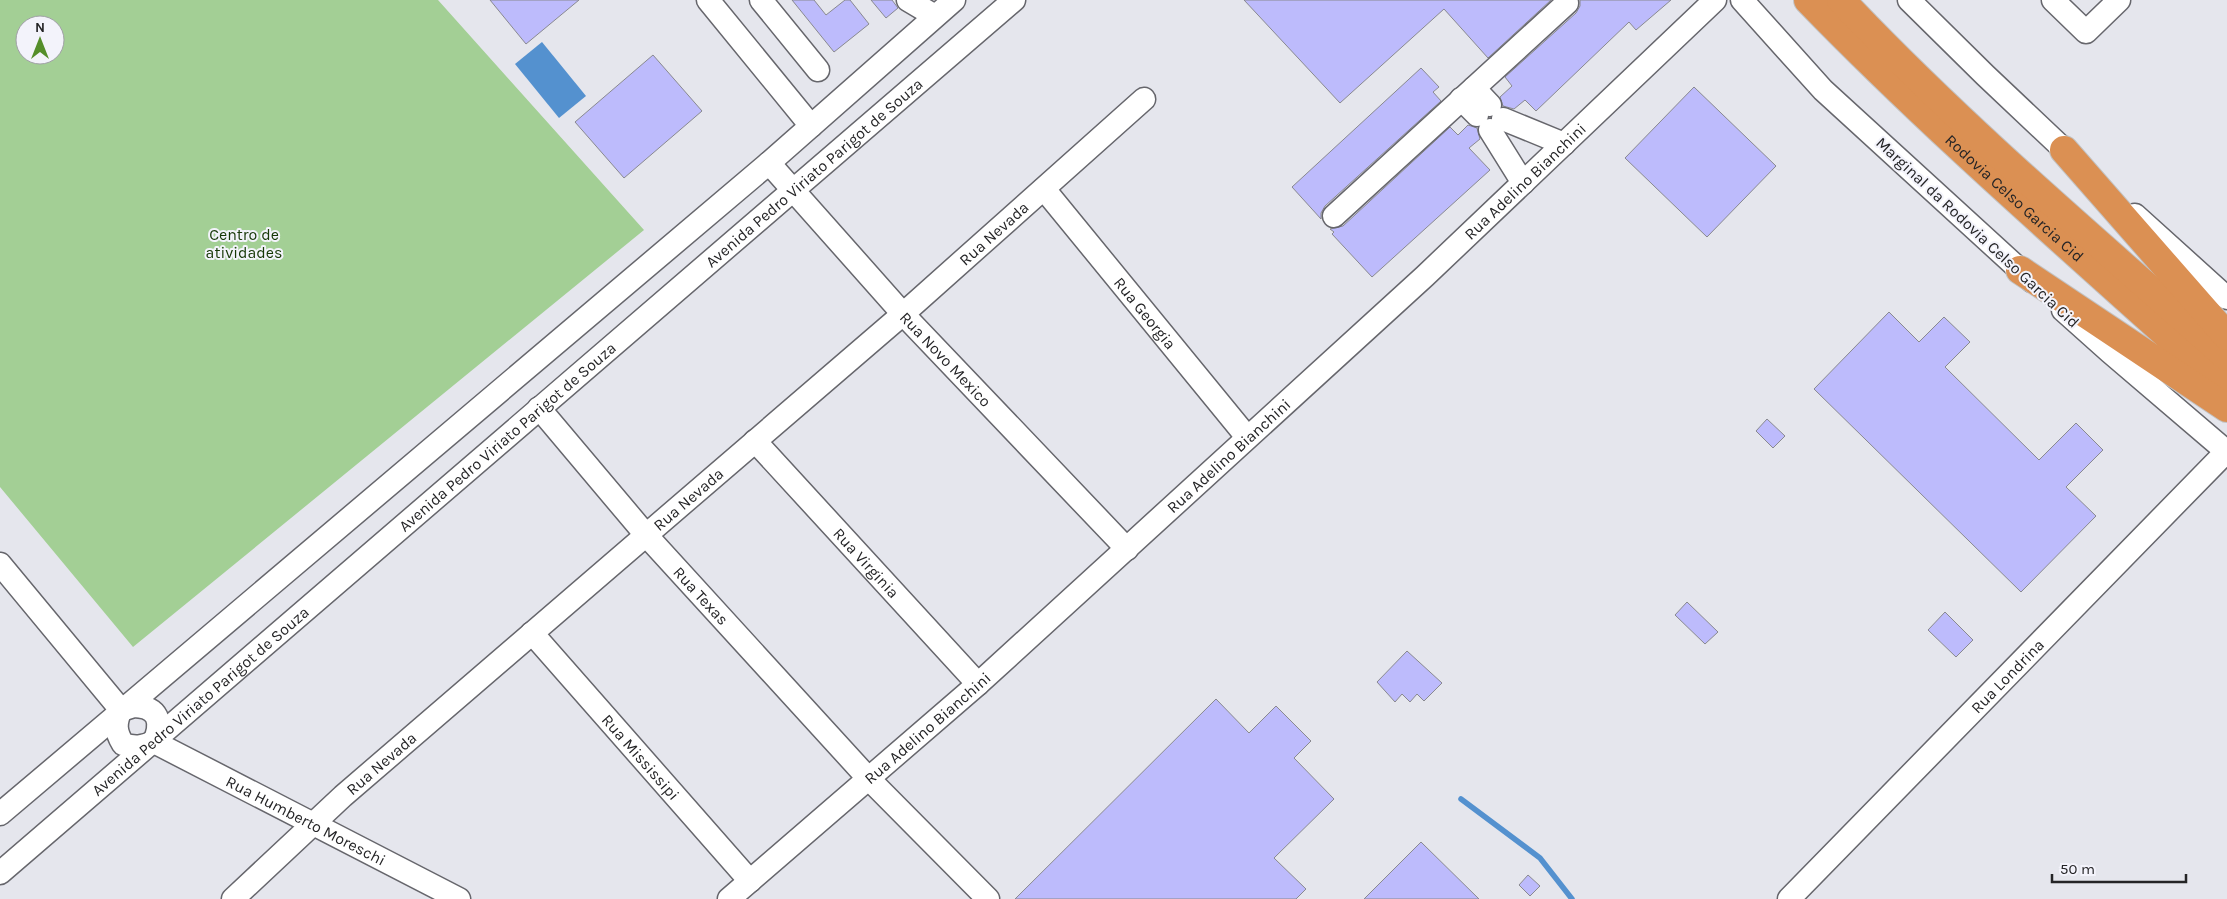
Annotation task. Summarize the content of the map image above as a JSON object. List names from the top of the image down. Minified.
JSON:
{"streets":{"highway":["Rodovia Celso Garcia Cid"],"street":["Avenida Pedro Viriato Parigot de Souza","Rua Adelino Bianchini","Marginal da Rodovia Celso Garcia Cid","Rua Nevada","Rua Georgia","Rua Novo Mexico","Rua Virginia","Rua Texas","Rua Londrina","Rua Mississipi","Rua Humberto Moreschi"]},"crossings":[["Avenida Pedro Viriato Parigot de Souza","Rua Novo Mexico"],["Avenida Pedro Viriato Parigot de Souza","Rua Texas"],["Avenida Pedro Viriato Parigot de Souza","Rua Humberto Moreschi"],["Rua Adelino Bianchini","Rua Georgia"],["Rua Adelino Bianchini","Rua Novo Mexico"],["Rua Adelino Bianchini","Rua Virginia"],["Rua Adelino Bianchini","Rua Texas"],["Rua Adelino Bianchini","Rua Mississipi"],["Marginal da Rodovia Celso Garcia Cid","Rua Londrina"],["Rua Nevada","Rua Georgia"],["Rua Nevada","Rua Novo Mexico"],["Rua Nevada","Rua Virginia"],["Rua Nevada","Rua Texas"],["Rua Nevada","Rua Mississipi"],["Rua Nevada","Rua Humberto Moreschi"]],"parks":["Centro de atividades"],"scale_bar":"50 m","north":"top"}
